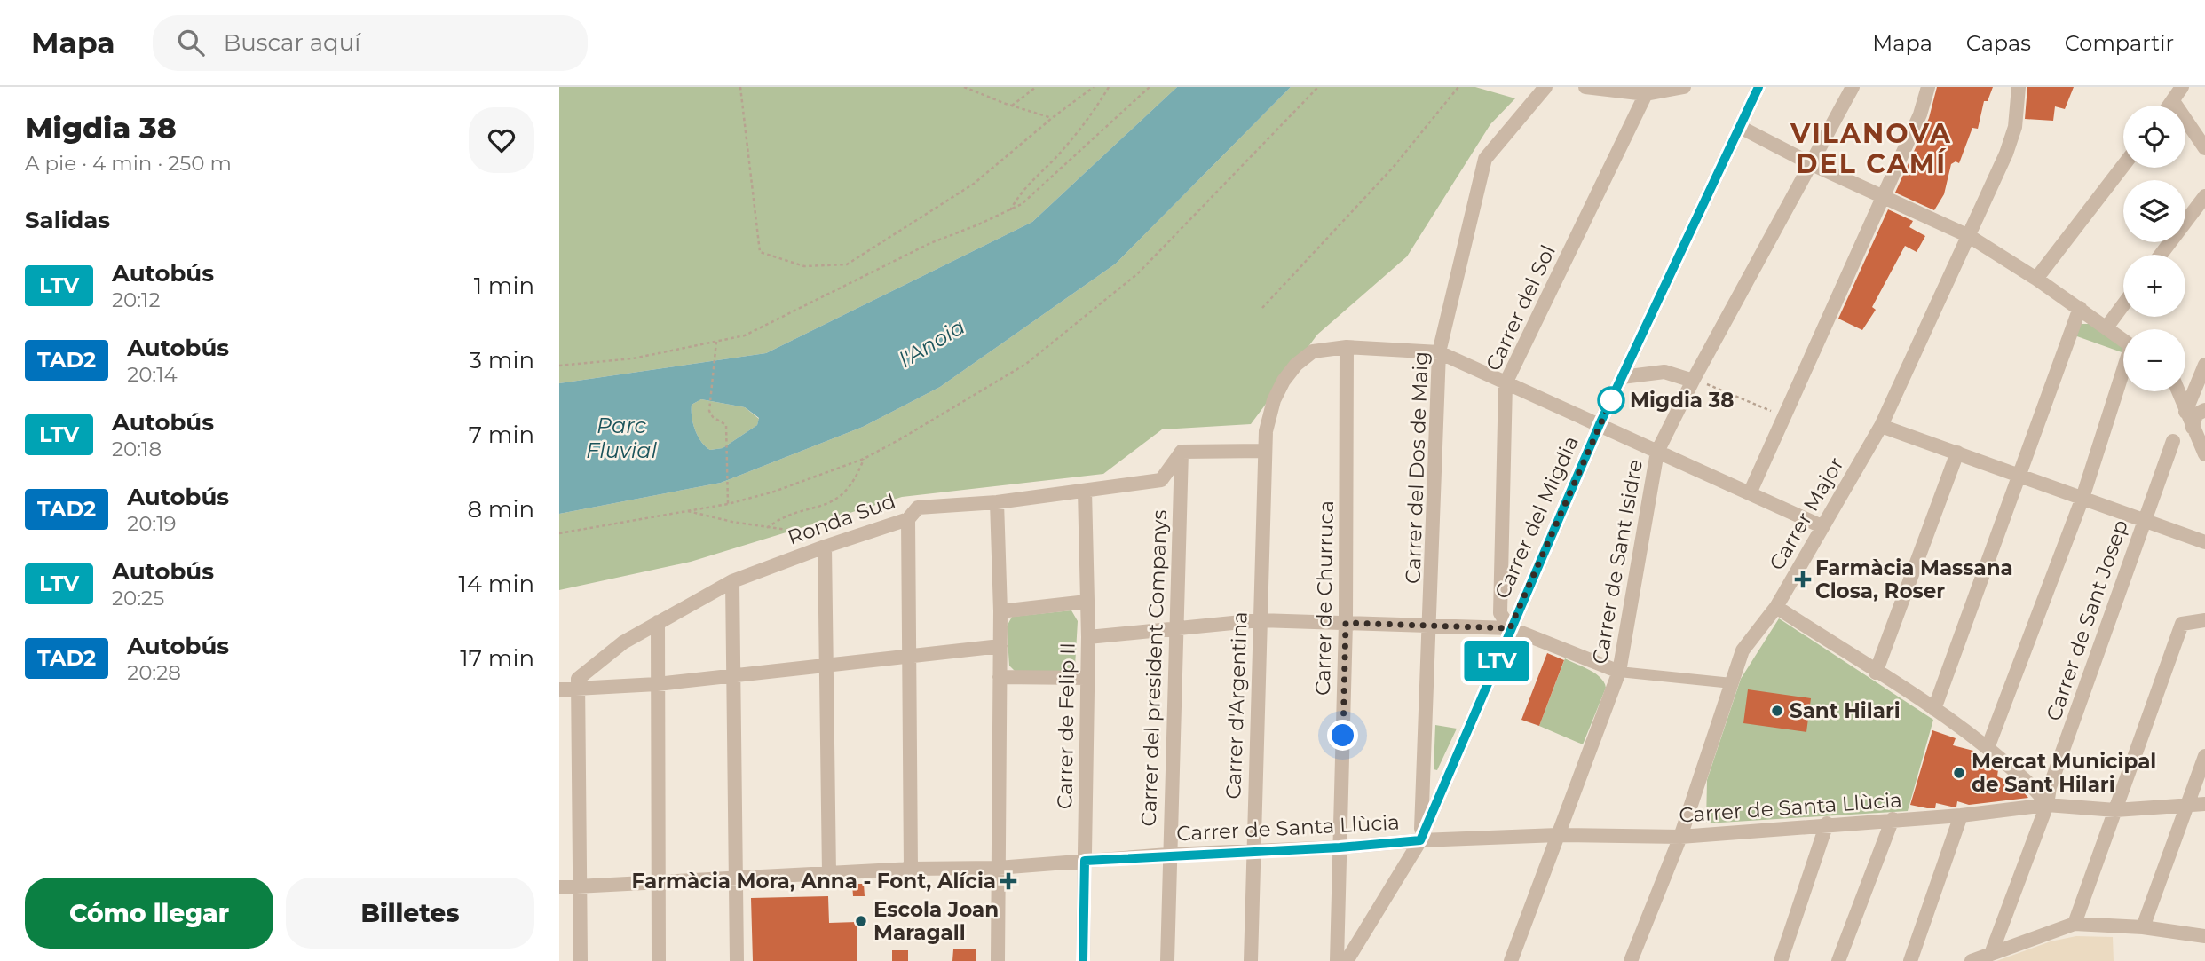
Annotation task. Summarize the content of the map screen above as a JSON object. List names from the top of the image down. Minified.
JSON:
{"streets":{"street":["Carrer del Sol","Carrer del Dos de Maig","Carrer Major","Carrer del Migdia","Ronda Sud","Carrer de Sant Isidre","Carrer de Churruca","Carrer de Sant Josep","Carrer del president Companys","Carrer d'Argentina","Carrer de Felip II","Carrer de Santa Llùcia"]},"crossings":[["Carrer del Sol","Carrer del Migdia"],["Carrer del Dos de Maig","Carrer del Migdia"],["Carrer del Dos de Maig","Carrer d'Argentina"],["Carrer del Dos de Maig","Carrer de Santa Llùcia"],["Carrer Major","Carrer de Santa Llùcia"],["Carrer del Migdia","Carrer de Santa Llùcia"],["Ronda Sud","Carrer del president Companys"],["Ronda Sud","Carrer de Felip II"],["Carrer de Sant Isidre","Carrer de Santa Llùcia"],["Carrer de Churruca","Carrer d'Argentina"],["Carrer de Churruca","Carrer de Santa Llùcia"],["Carrer de Sant Josep","Carrer de Santa Llùcia"],["Carrer del president Companys","Carrer de Santa Llùcia"],["Carrer d'Argentina","Carrer de Santa Llùcia"],["Carrer de Felip II","Carrer de Santa Llùcia"]],"districts":["VILANOVA DEL CAMÍ"],"water":["l'Anoia","Parc Fluvial"],"places":{"other":["Migdia 38","Sant Hilari","Mercat Municipal de Sant Hilari","Escola Joan Maragall"],"health":["Farmàcia Massana Closa, Roser","Farmàcia Mora, Anna - Font, Alícia"]},"lines":["bus line LTV"],"page":{"header":"Mapa","search":"Buscar aquí","nav":["Mapa","Capas","Compartir"],"heading":[["Migdia 38","A pie · 4 min · 250 m"],"Salidas"],"on_map":"LTV","map_buttons":["+","−"],"list":[{"mark":"LTV","name":"Autobús","note":"20:12","value":"1 min"},{"mark":"TAD2","name":"Autobús","note":"20:14","value":"3 min"},{"mark":"LTV","name":"Autobús","note":"20:18","value":"7 min"},{"mark":"TAD2","name":"Autobús","note":"20:19","value":"8 min"},{"mark":"LTV","name":"Autobús","note":"20:25","value":"14 min"},{"mark":"TAD2","name":"Autobús","note":"20:28","value":"17 min"}],"buttons":["Cómo llegar","Billetes"]}}
